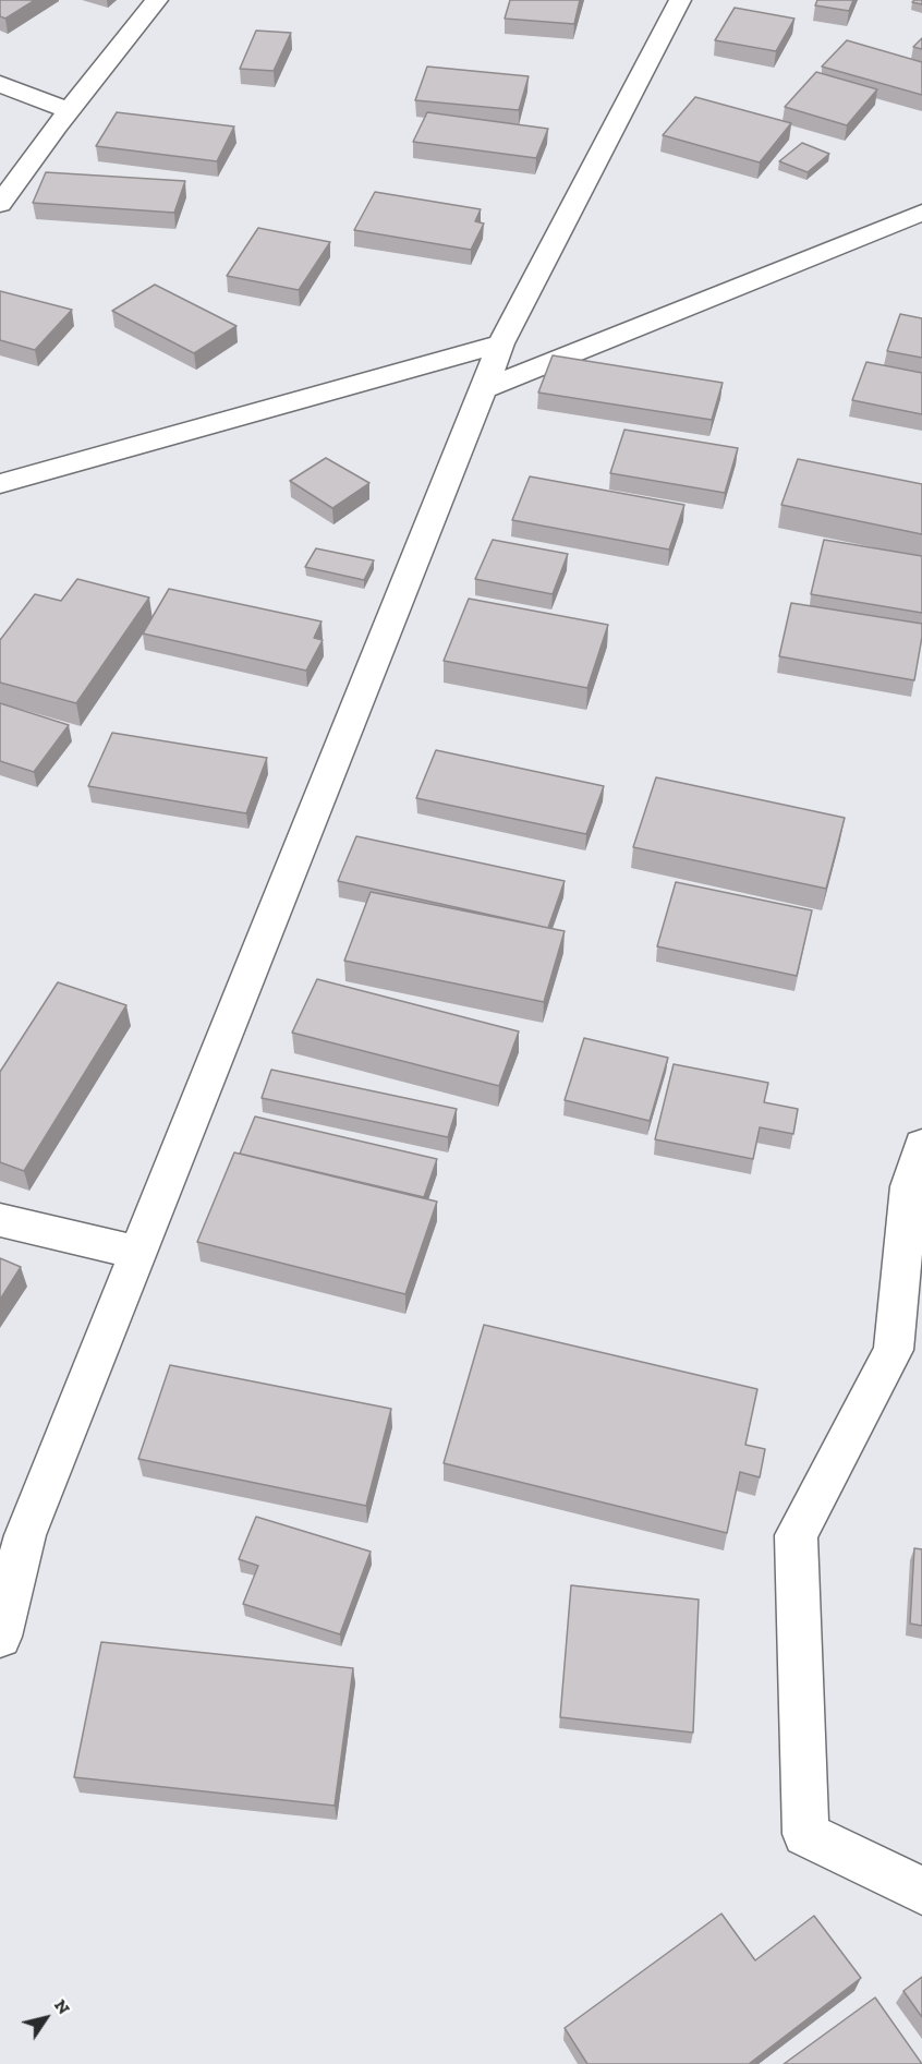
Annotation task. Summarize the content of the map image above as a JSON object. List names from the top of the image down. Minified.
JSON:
{"north":"top right"}
